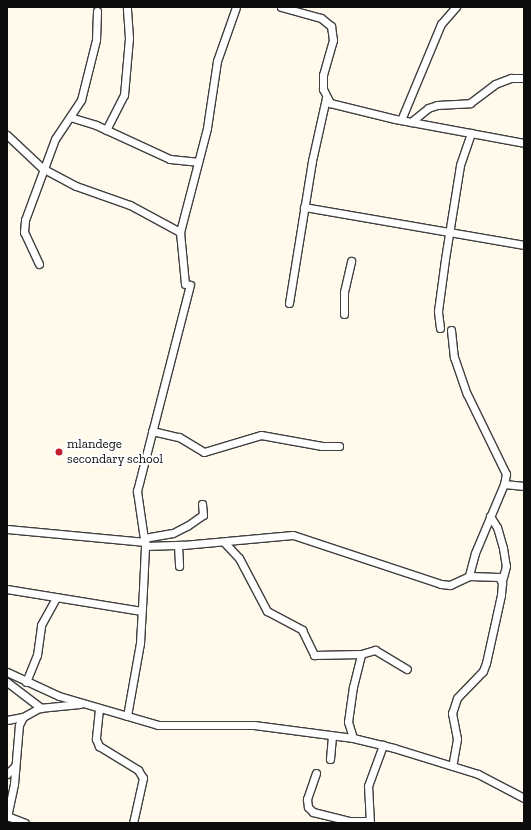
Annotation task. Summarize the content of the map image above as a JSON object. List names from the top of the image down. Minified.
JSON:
{"places":["mlandege secondary school"]}
